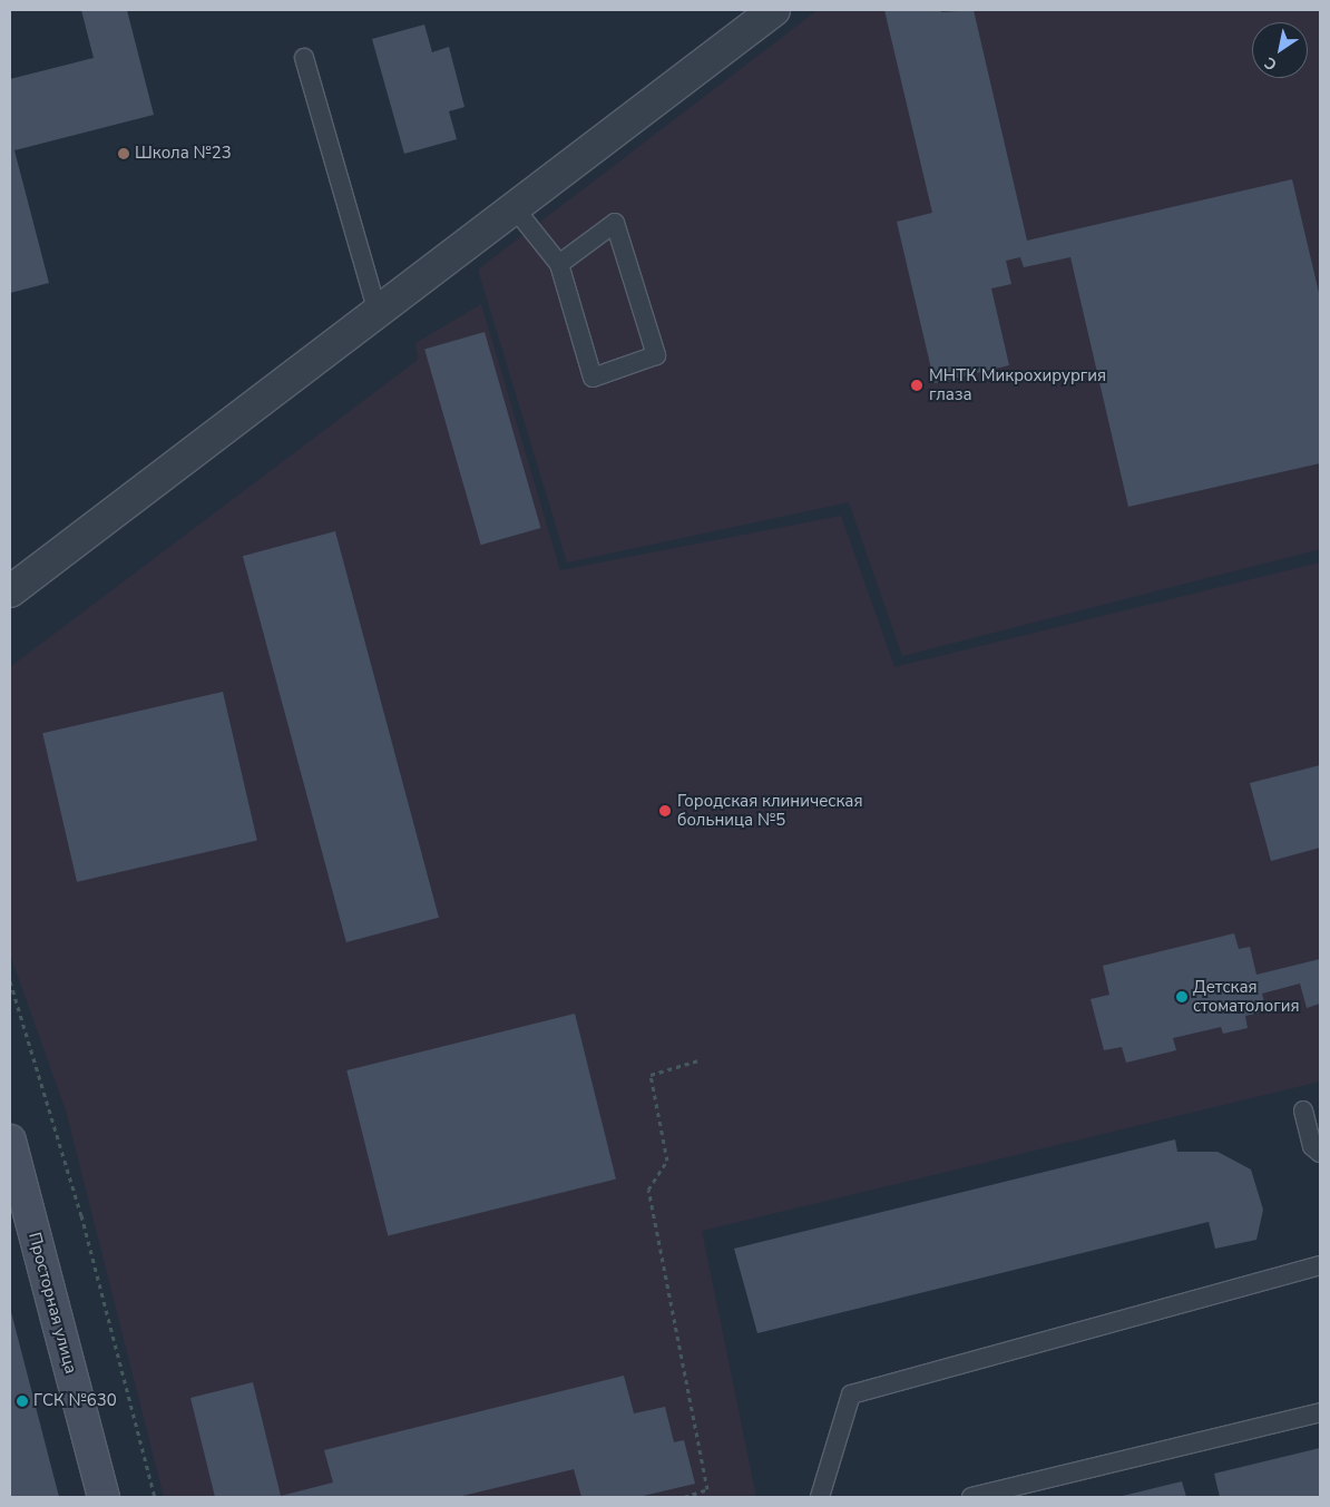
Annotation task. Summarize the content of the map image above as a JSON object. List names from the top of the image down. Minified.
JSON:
{"streets":{"street":["Просторная улица"]},"places":["Школа №23","МНТК Микрохирургия глаза","Городская клиническая больница №5","Детская стоматология","ГСК №630"],"north":"bottom left"}
